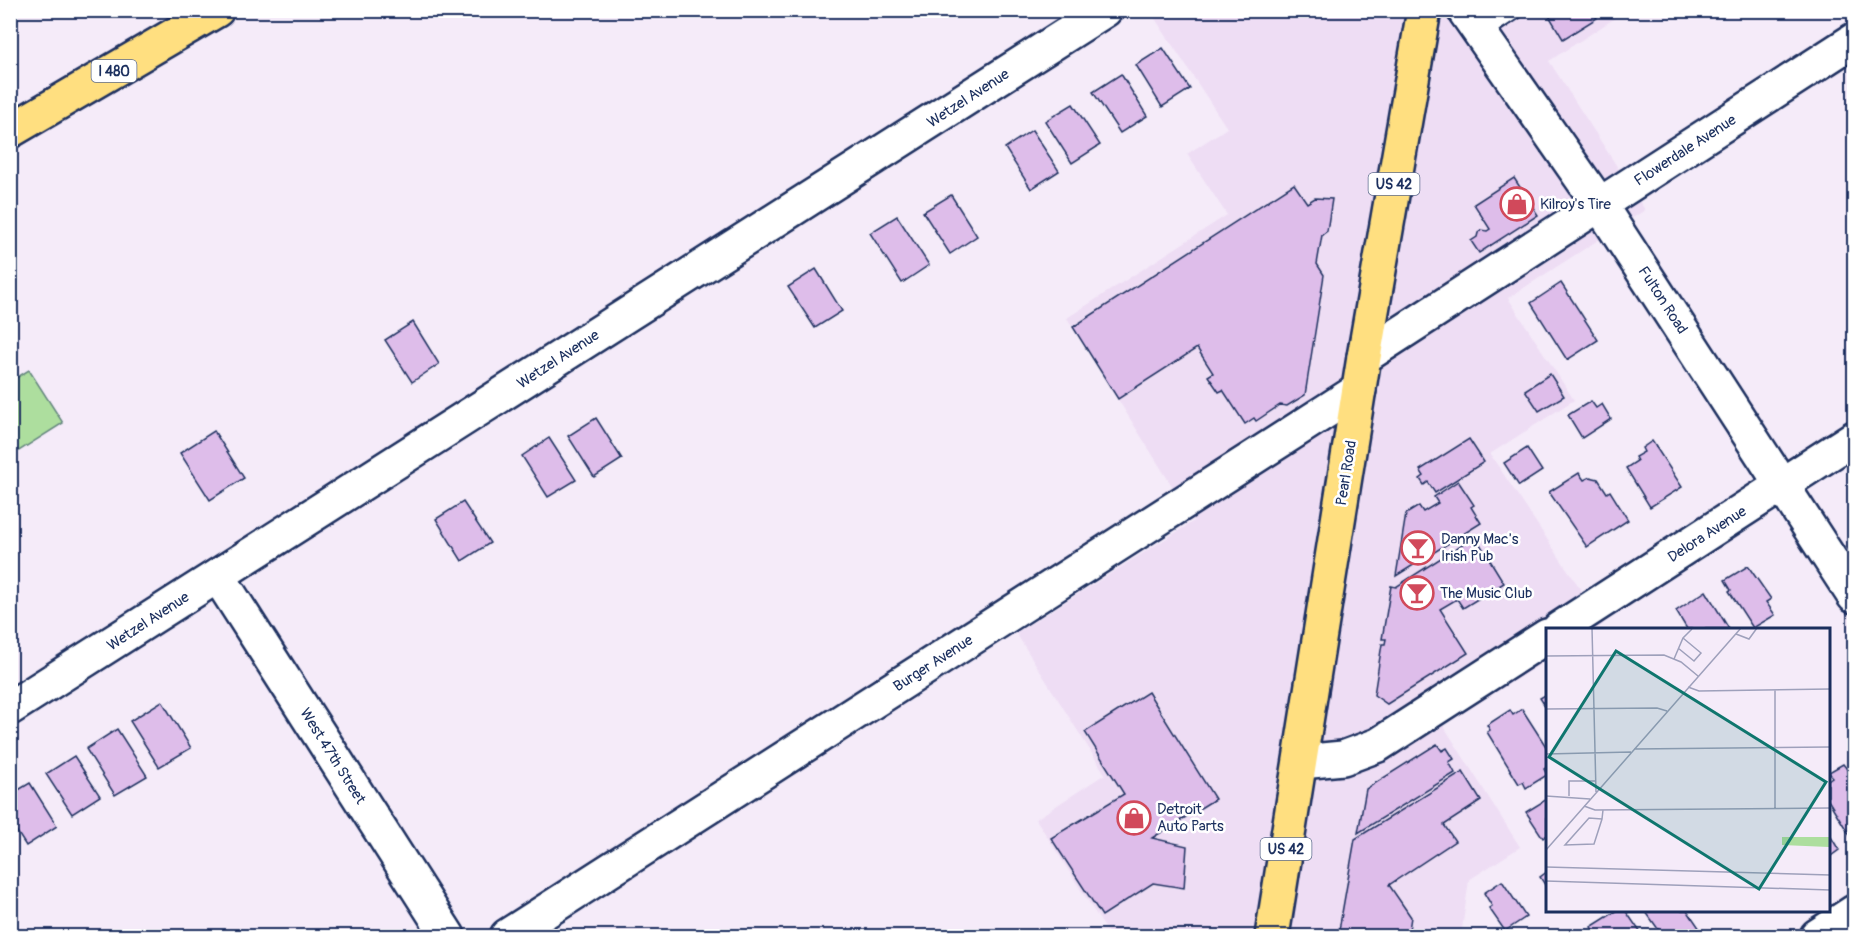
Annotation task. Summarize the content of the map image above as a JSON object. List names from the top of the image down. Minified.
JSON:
{"streets":{"main road":["I 480","US 42","Pearl Road"],"street":["Wetzel Avenue","Flowerdale Avenue","Fulton Road","Delora Avenue","Burger Avenue","West 47th Street"]},"crossings":[["Wetzel Avenue","West 47th Street"],["Flowerdale Avenue","Fulton Road"],["Flowerdale Avenue","Pearl Road"],["Fulton Road","Delora Avenue"],["Pearl Road","Burger Avenue"]],"places":{"shop":["Kilroy's Tire","Detroit Auto Parts"],"bar":["Danny Mac's Irish Pub","The Music Club"]}}
